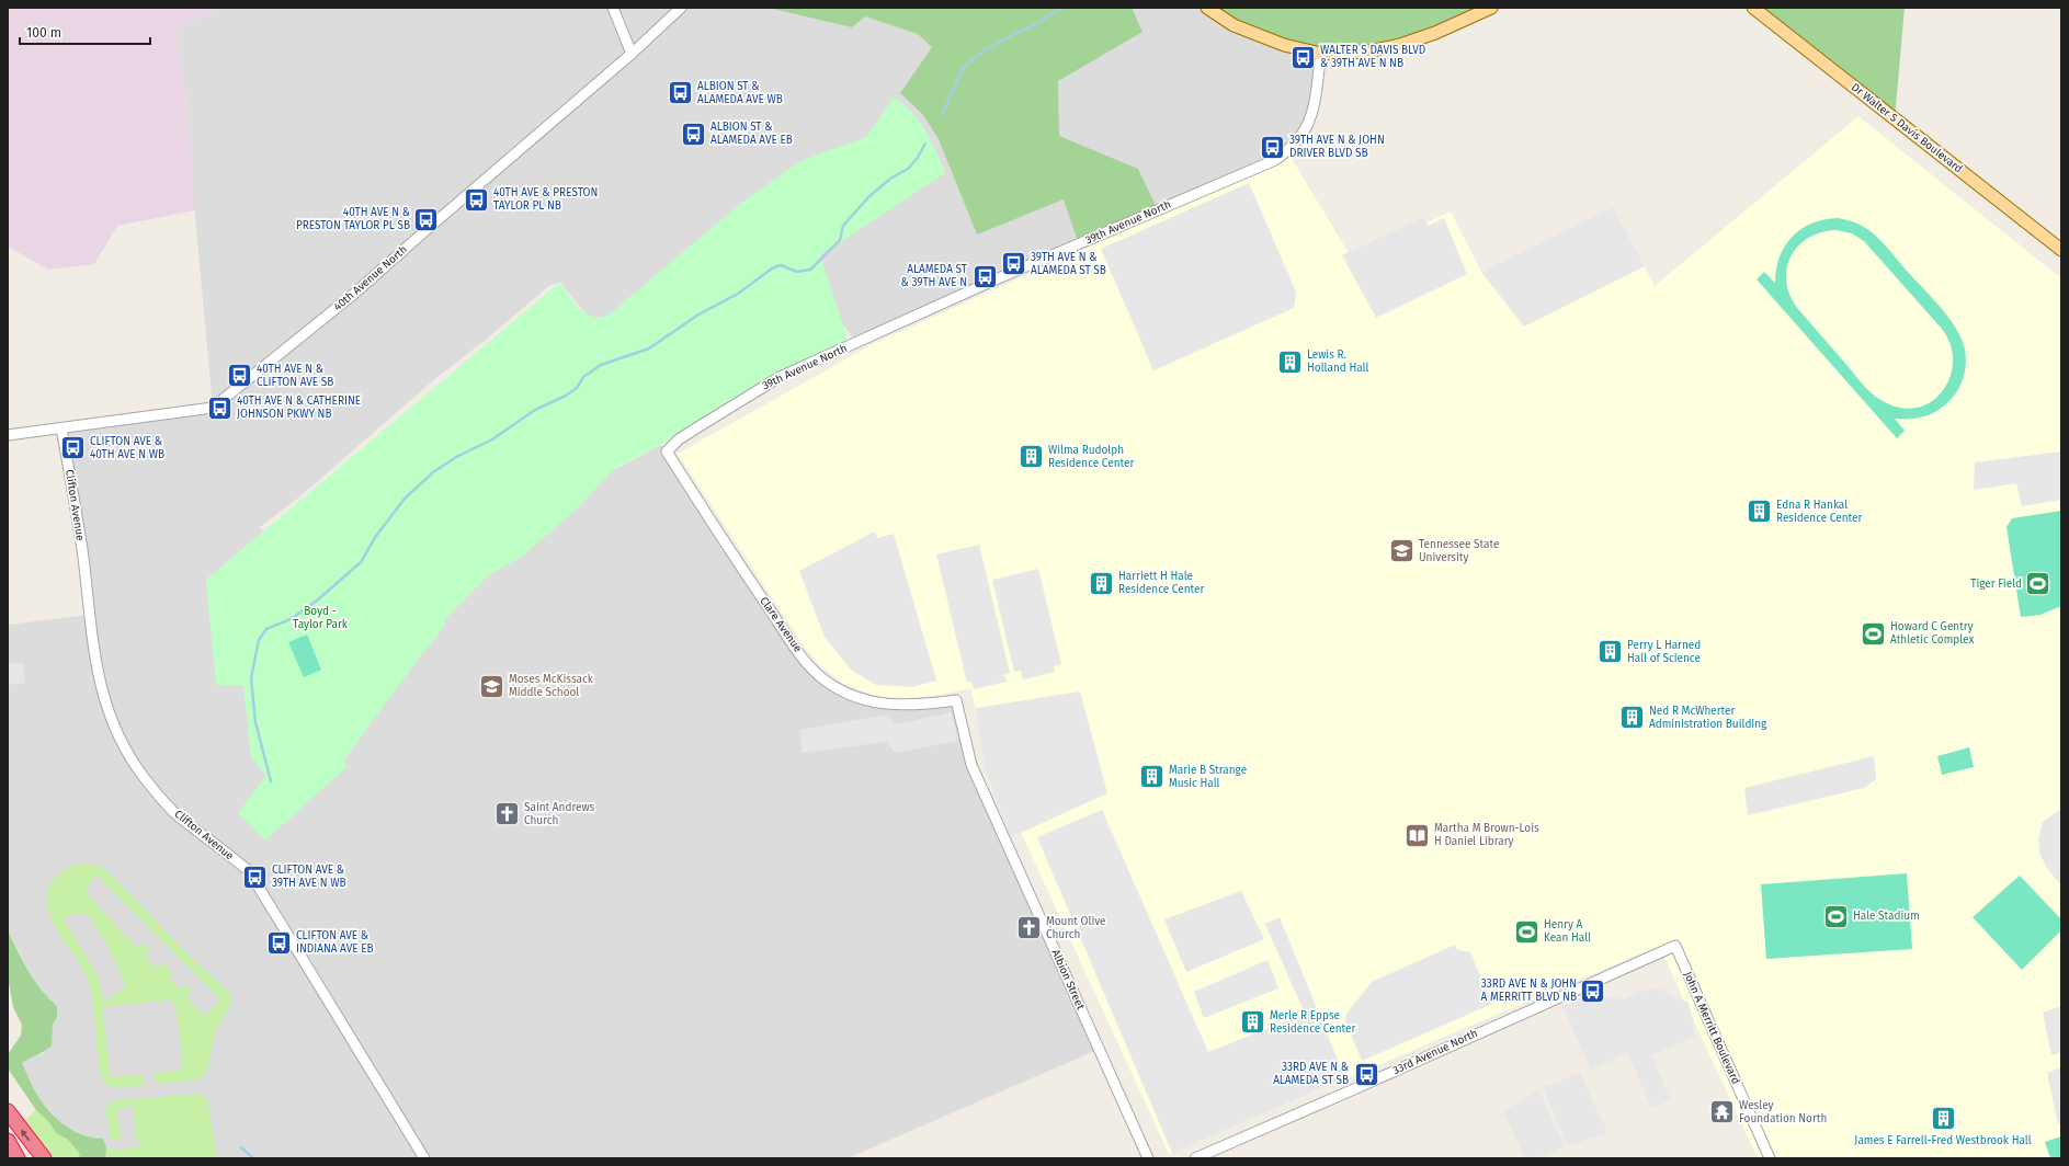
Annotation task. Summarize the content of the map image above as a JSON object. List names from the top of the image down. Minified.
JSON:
{"streets":{"main road":["Dr Walter S Davis Boulevard"],"street":["39th Avenue North","40th Avenue North","Clifton Avenue","Clare Avenue","Albion Street","John A Merritt Boulevard","33rd Avenue North"]},"crossings":[["39th Avenue North","Clare Avenue"],["40th Avenue North","Clifton Avenue"],["Clare Avenue","Albion Street"],["John A Merritt Boulevard","33rd Avenue North"]],"parks":["Boyd - Taylor Park"],"places":{"bus stop":["WALTER S DAVIS BLVD & 39TH AVE N NB","ALBION ST & ALAMEDA AVE WB","ALBION ST & ALAMEDA AVE EB","39TH AVE N & JOHN DRIVER BLVD SB","40TH AVE & PRESTON TAYLOR PL NB","40TH AVE N & PRESTON TAYLOR PL SB","39TH AVE N & ALAMEDA ST SB","ALAMEDA ST & 39TH AVE N","40TH AVE N & CLIFTON AVE SB","40TH AVE N & CATHERINE JOHNSON PKWY NB","CLIFTON AVE & 40TH AVE N WB","CLIFTON AVE & 39TH AVE N WB","CLIFTON AVE & INDIANA AVE EB","33RD AVE N & JOHN A MERRITT BLVD NB","33RD AVE N & ALAMEDA ST SB"],"building":["Lewis R. Holland Hall","Wilma Rudolph Residence Center","Edna R Hankal Residence Center","Harriett H Hale Residence Center","Perry L Harned Hall of Science","Ned R McWherter Administration Building","Marie B Strange Music Hall","Merle R Eppse Residence Center","James E Farrell-Fred Westbrook Hall"],"school or university":["Tennessee State University","Moses McKissack Middle School"],"sports":["Tiger Field","Howard C Gentry Athletic Complex","Hale Stadium","Henry A Kean Hall"],"church":["Saint Andrews Church","Mount Olive Church"],"library":["Martha M Brown-Lois H Daniel Library"],"temple":["Wesley Foundation North"]},"scale_bar":"100 m"}
